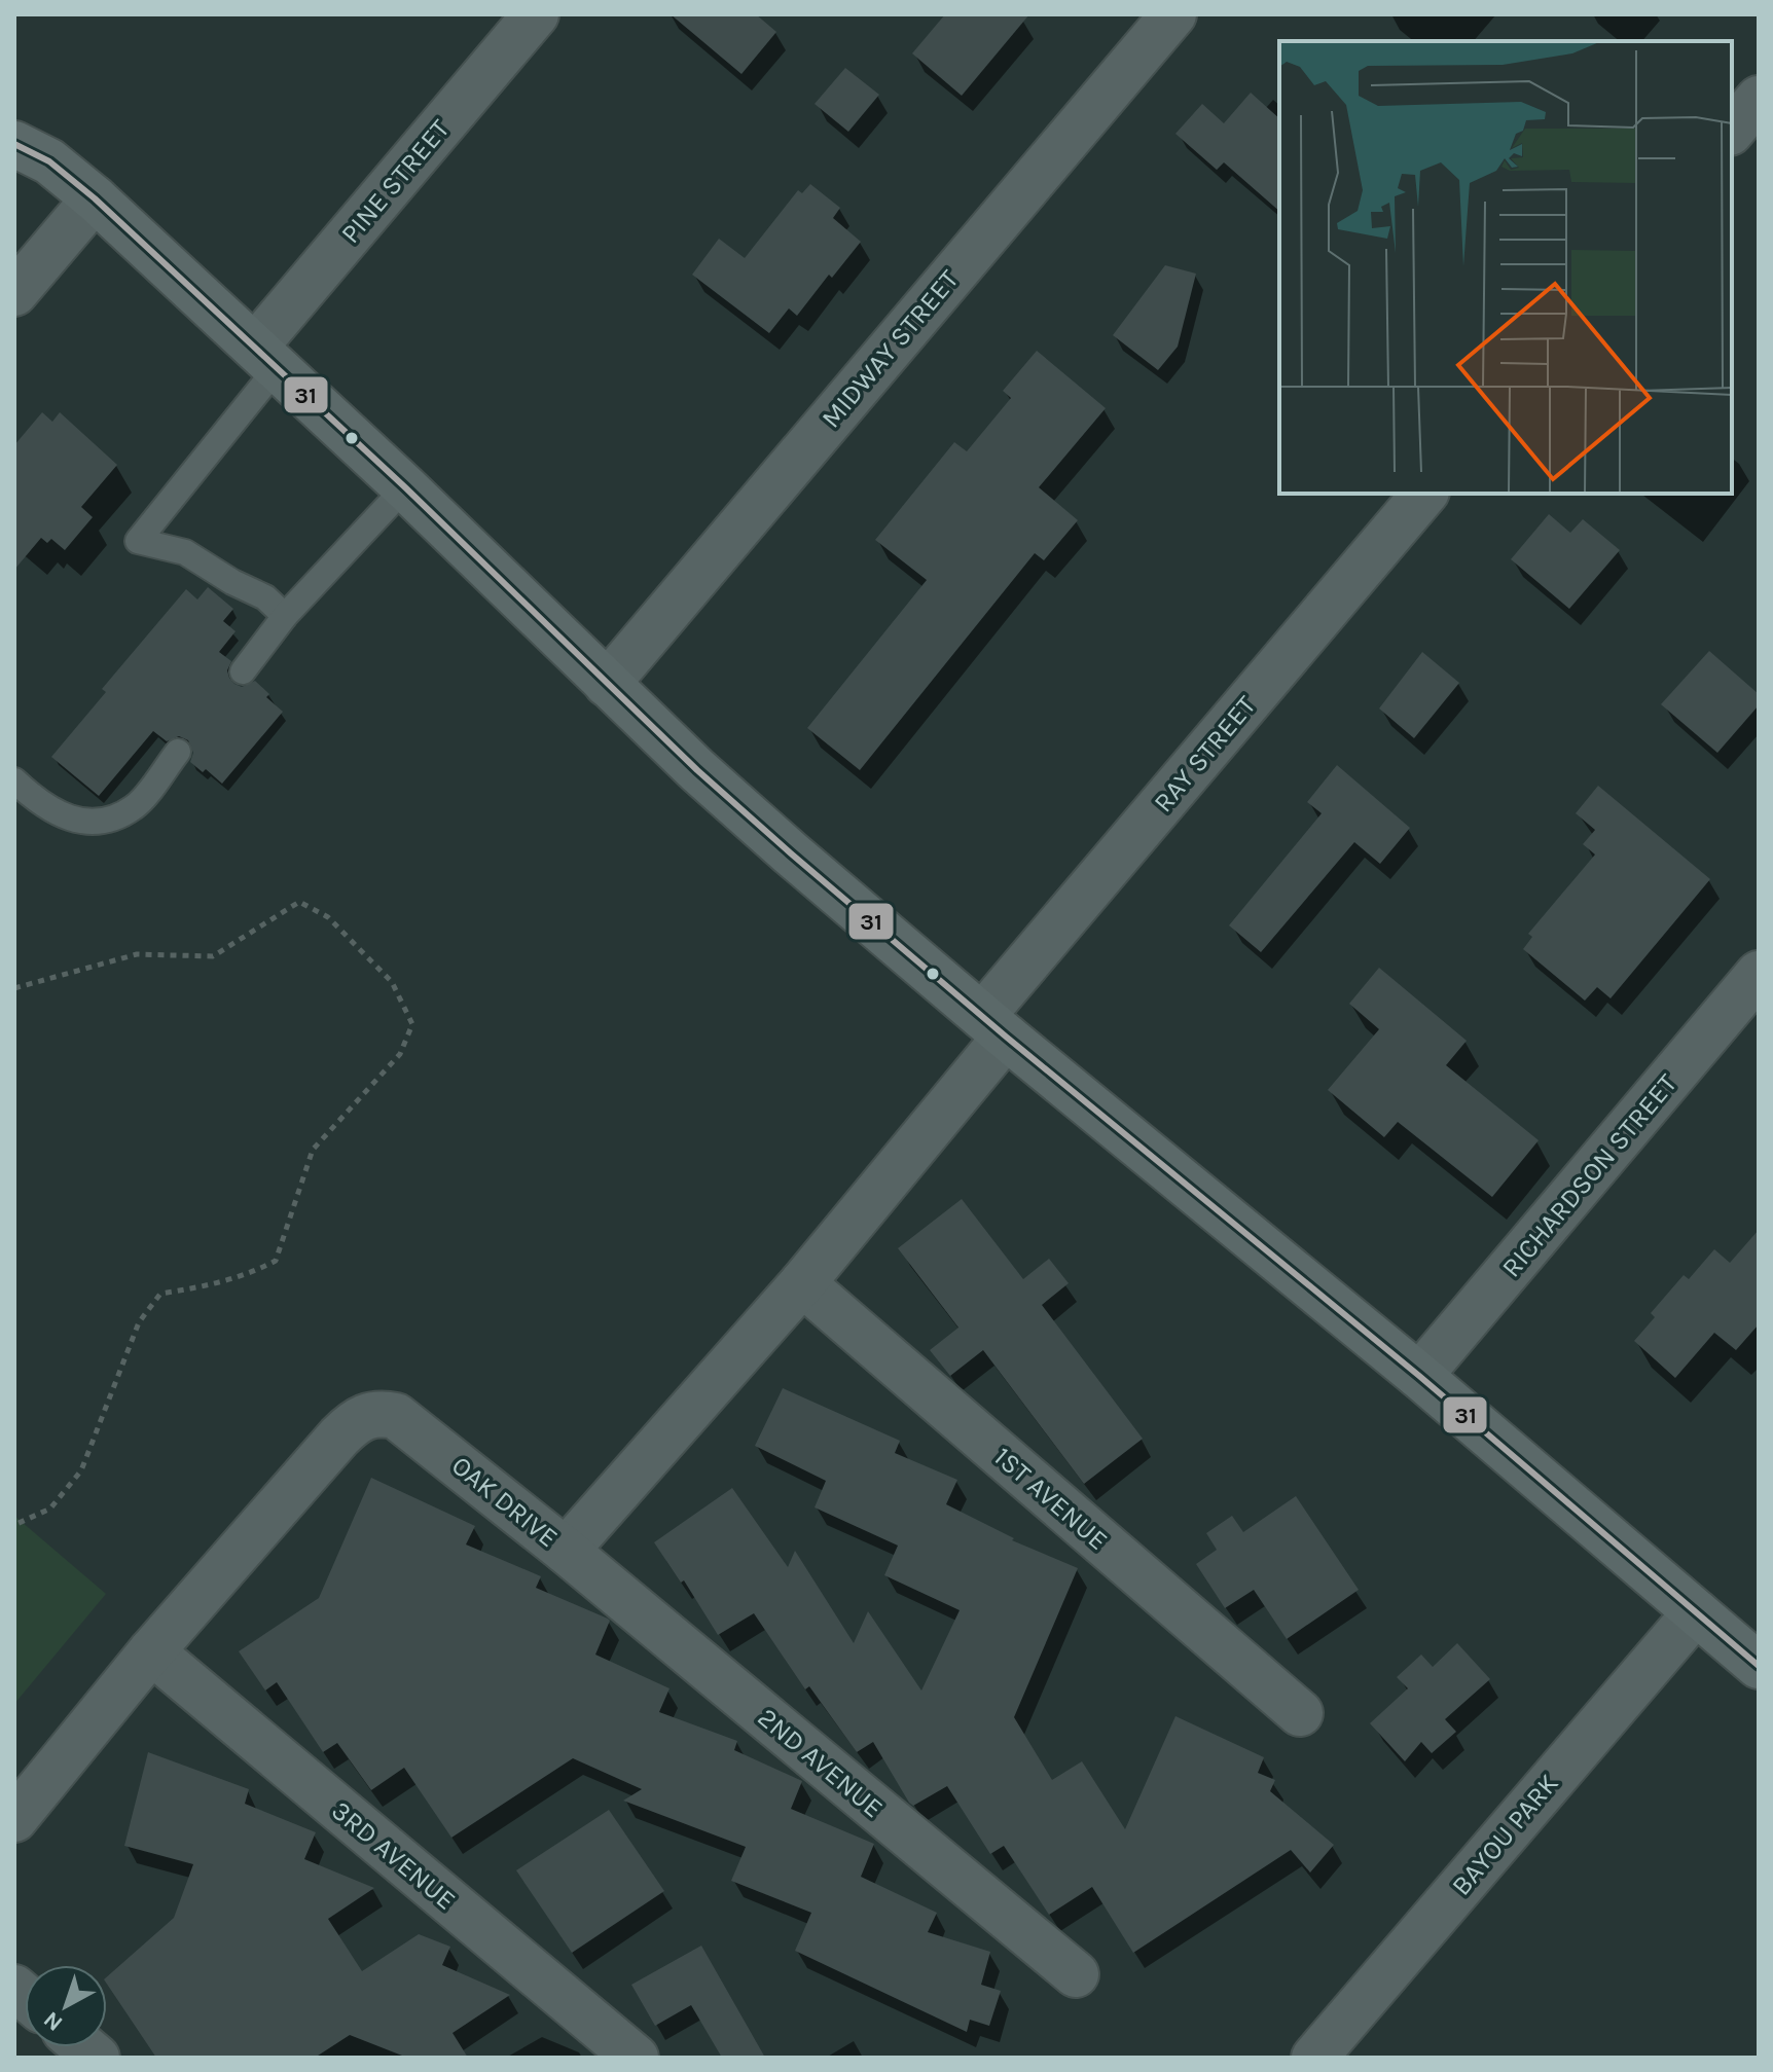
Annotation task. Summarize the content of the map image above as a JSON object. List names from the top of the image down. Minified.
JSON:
{"streets":{"street":["PINE STREET","MIDWAY STREET","RAY STREET","RICHARDSON STREET","1ST AVENUE","OAK DRIVE","2ND AVENUE","BAYOU PARK","3RD AVENUE"]},"crossings":[["RAY STREET","OAK DRIVE"],["1ST AVENUE","OAK DRIVE"],["OAK DRIVE","2ND AVENUE"],["OAK DRIVE","3RD AVENUE"]],"lines":["transit line 31"],"north":"bottom left"}
